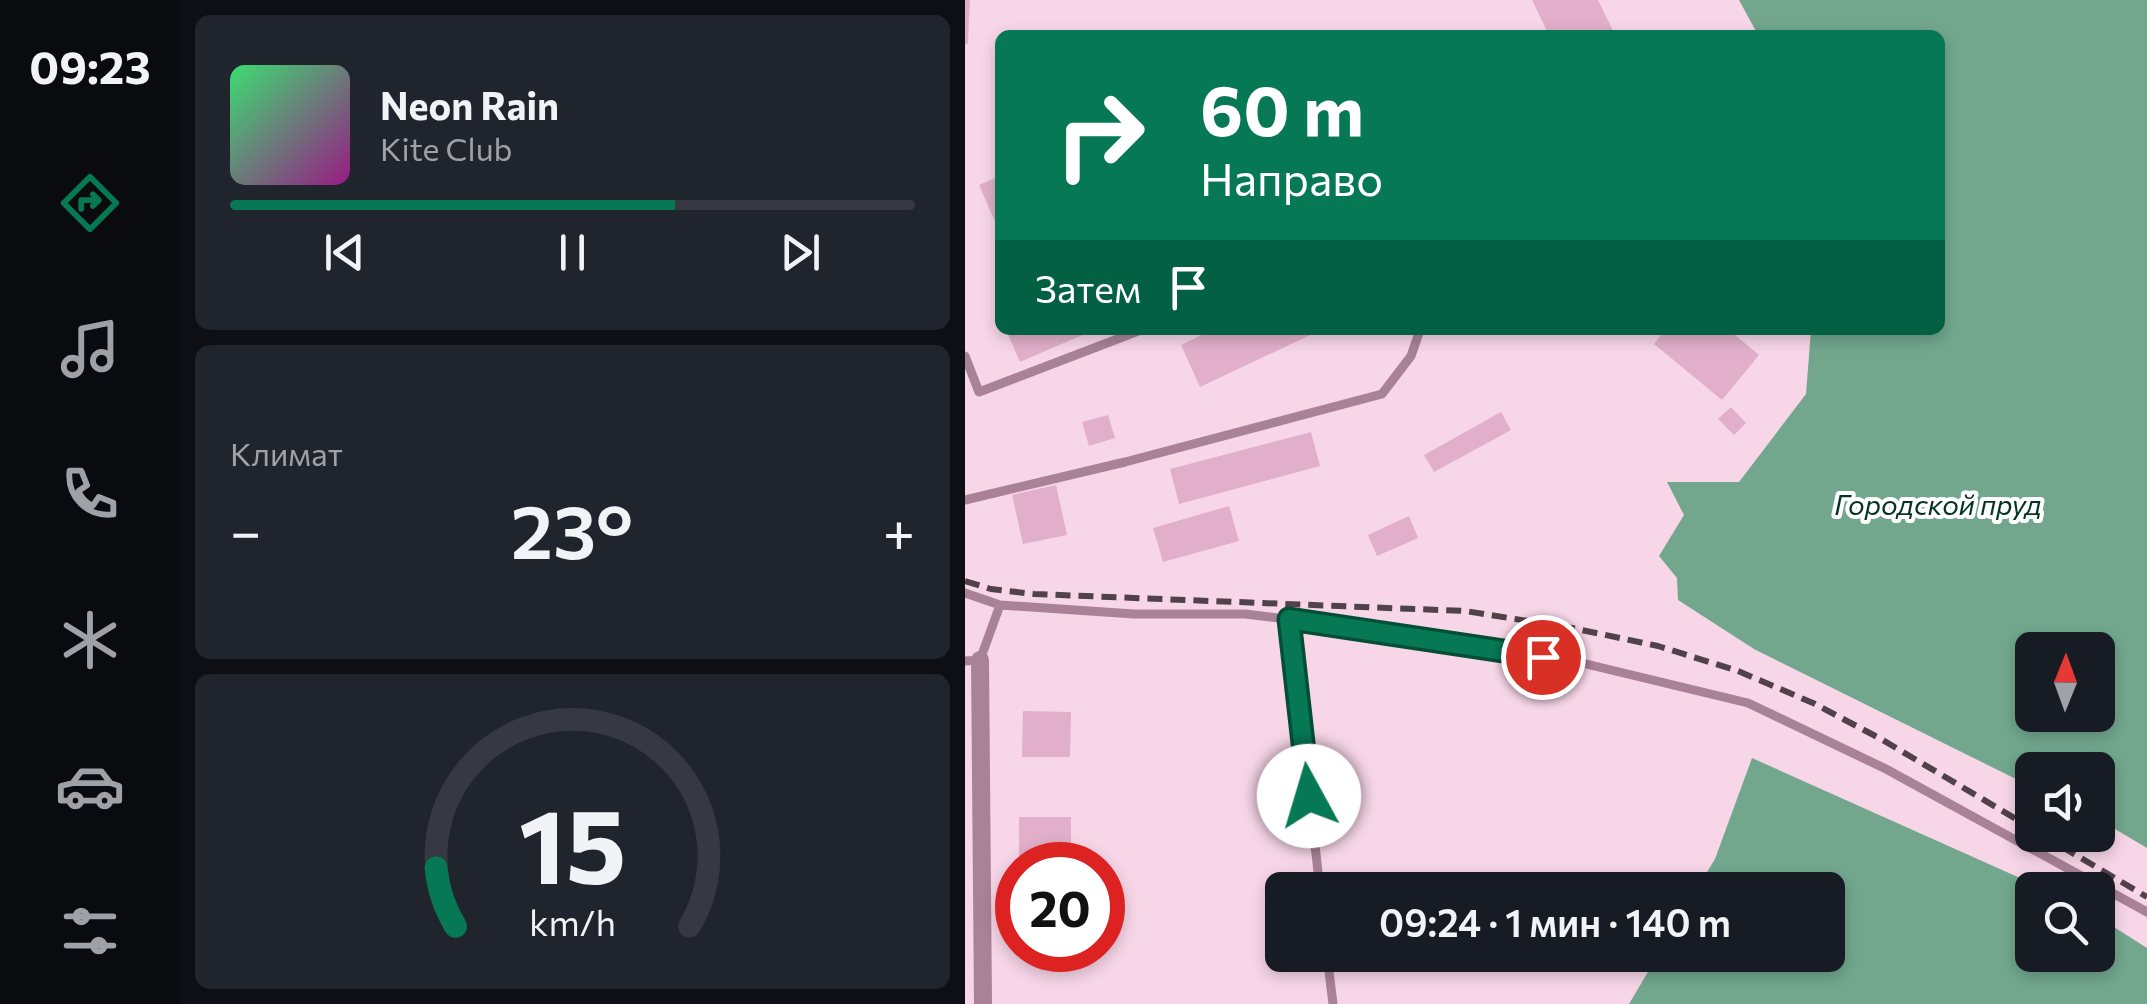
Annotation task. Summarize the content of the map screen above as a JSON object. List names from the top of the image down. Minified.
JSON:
{"water":["Городской пруд"],"north":"top","page":{"tabs":"09:23","turn":["60 m","Направо"],"song":["Neon Rain","Kite Club"],"then":"Затем","tile":"Климат","heat":["−","23°","+"],"limit":"20","trip":"09:24 · 1 мин · 140 m","gauge":["15","km/h"]}}
